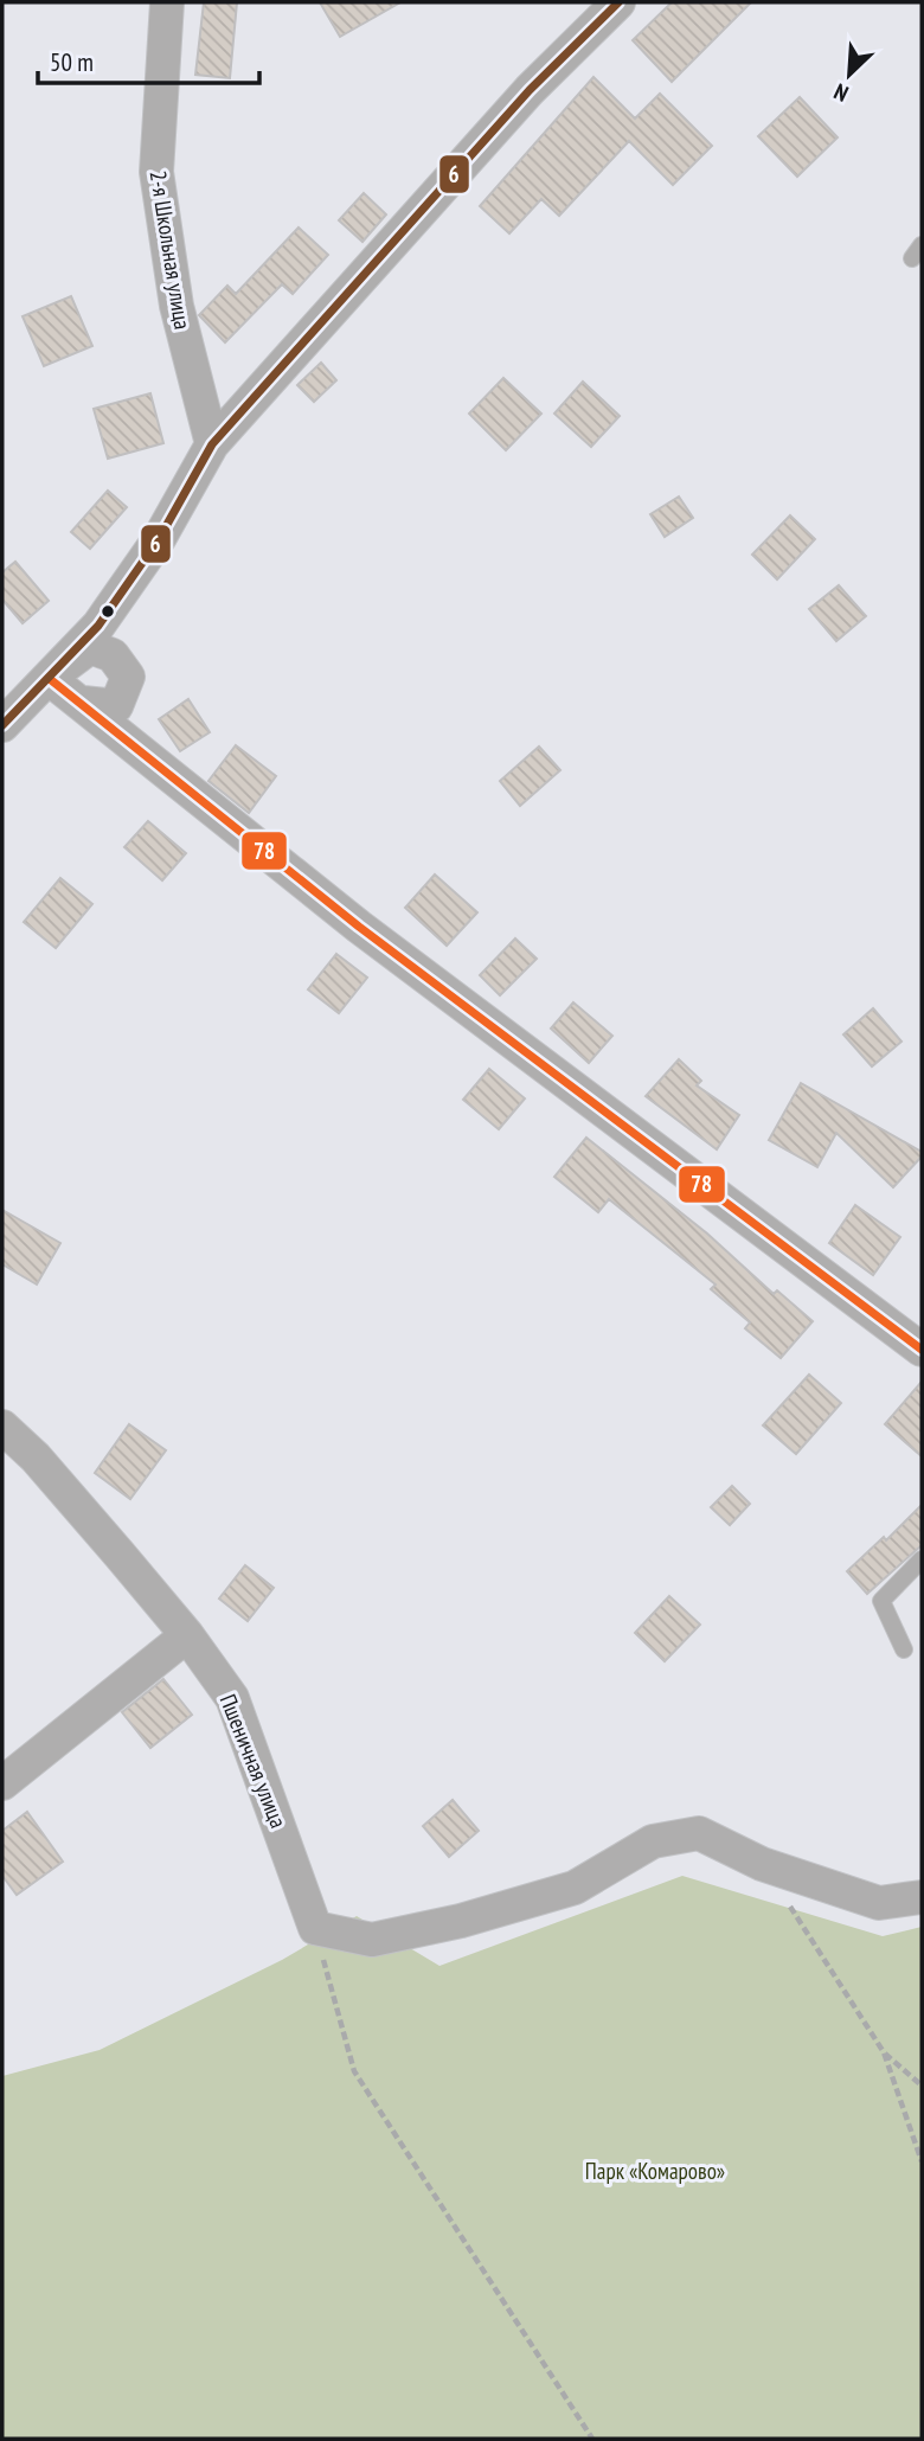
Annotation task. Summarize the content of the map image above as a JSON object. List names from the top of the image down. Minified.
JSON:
{"streets":{"street":["2-я Школьная улица","Пшеничная улица"]},"parks":["Парк «Комарово»"],"lines":["transit line 6","transit line 78"],"scale_bar":"50 m","north":"bottom left"}
